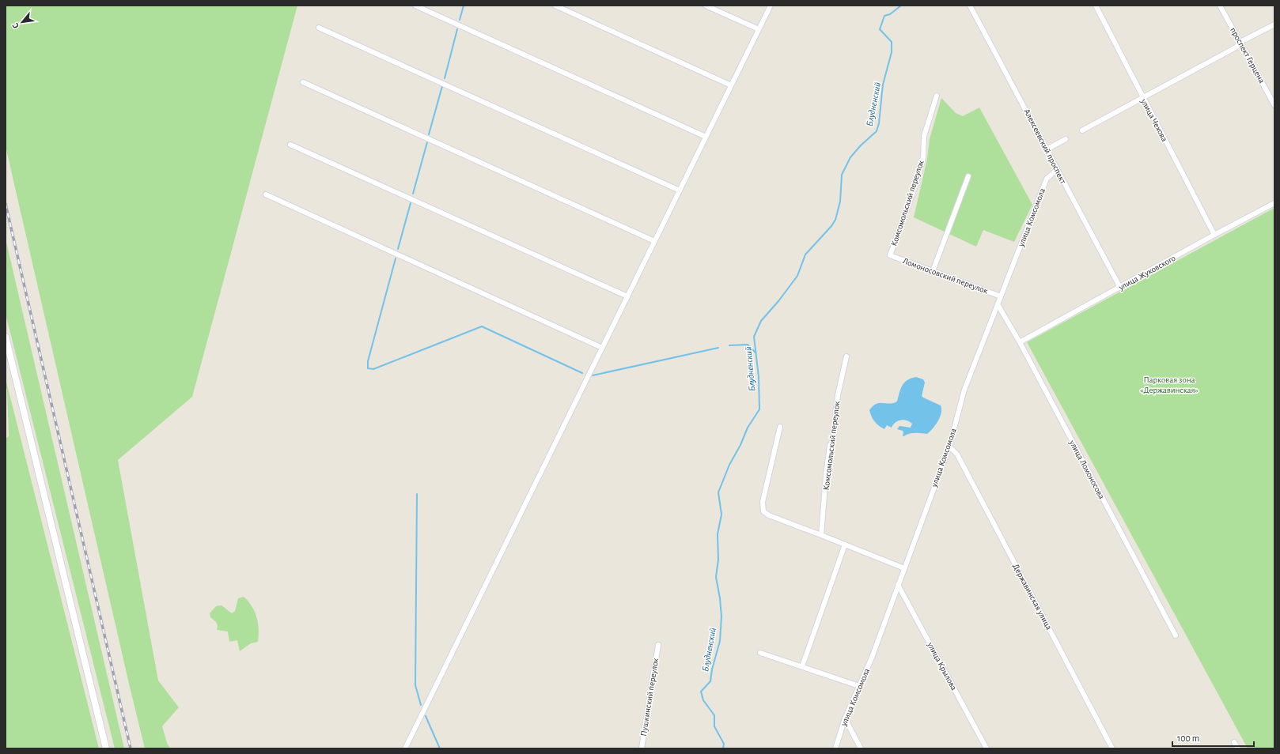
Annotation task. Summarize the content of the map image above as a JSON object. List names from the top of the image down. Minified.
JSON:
{"streets":{"street":["проспект Герцена","улица Чехова","Алексеевский проспект","Комсомольский переулок","улица Комсомола","улица Жуковского","Ломоносовский переулок","улица Ломоносова","Державинская улица","улица Крылова","Пушкинский переулок"]},"crossings":[["улица Чехова","улица Жуковского"],["Алексеевский проспект","улица Комсомола"],["Алексеевский проспект","улица Жуковского"],["Комсомольский переулок","Ломоносовский переулок"],["улица Комсомола","Ломоносовский переулок"],["улица Комсомола","улица Ломоносова"],["улица Комсомола","Державинская улица"],["улица Комсомола","улица Крылова"],["улица Жуковского","улица Ломоносова"]],"water":["Блудненский"],"parks":["Парковая зона «Державинская»"],"scale_bar":"100 m","north":"bottom left"}
